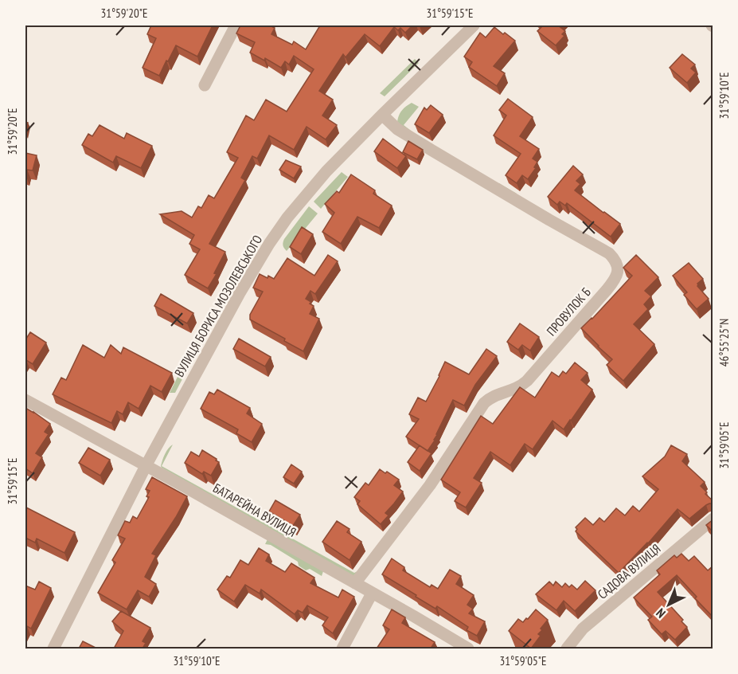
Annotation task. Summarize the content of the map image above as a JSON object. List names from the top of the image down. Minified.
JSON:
{"streets":{"street":["ВУЛИЦЯ БОРИСА МОЗОЛЕВСЬКОГО","ПРОВУЛОК Б","БАТАРЕЙНА ВУЛИЦЯ","САДОВА ВУЛИЦЯ"]},"crossings":[["ВУЛИЦЯ БОРИСА МОЗОЛЕВСЬКОГО","ПРОВУЛОК Б"],["ВУЛИЦЯ БОРИСА МОЗОЛЕВСЬКОГО","БАТАРЕЙНА ВУЛИЦЯ"],["ПРОВУЛОК Б","БАТАРЕЙНА ВУЛИЦЯ"]],"north":"bottom left","coordinates":["31°59'20\"E","31°59'15\"E","31°59'10\"E","46°55'25\"N","31°59'05\"E"]}
